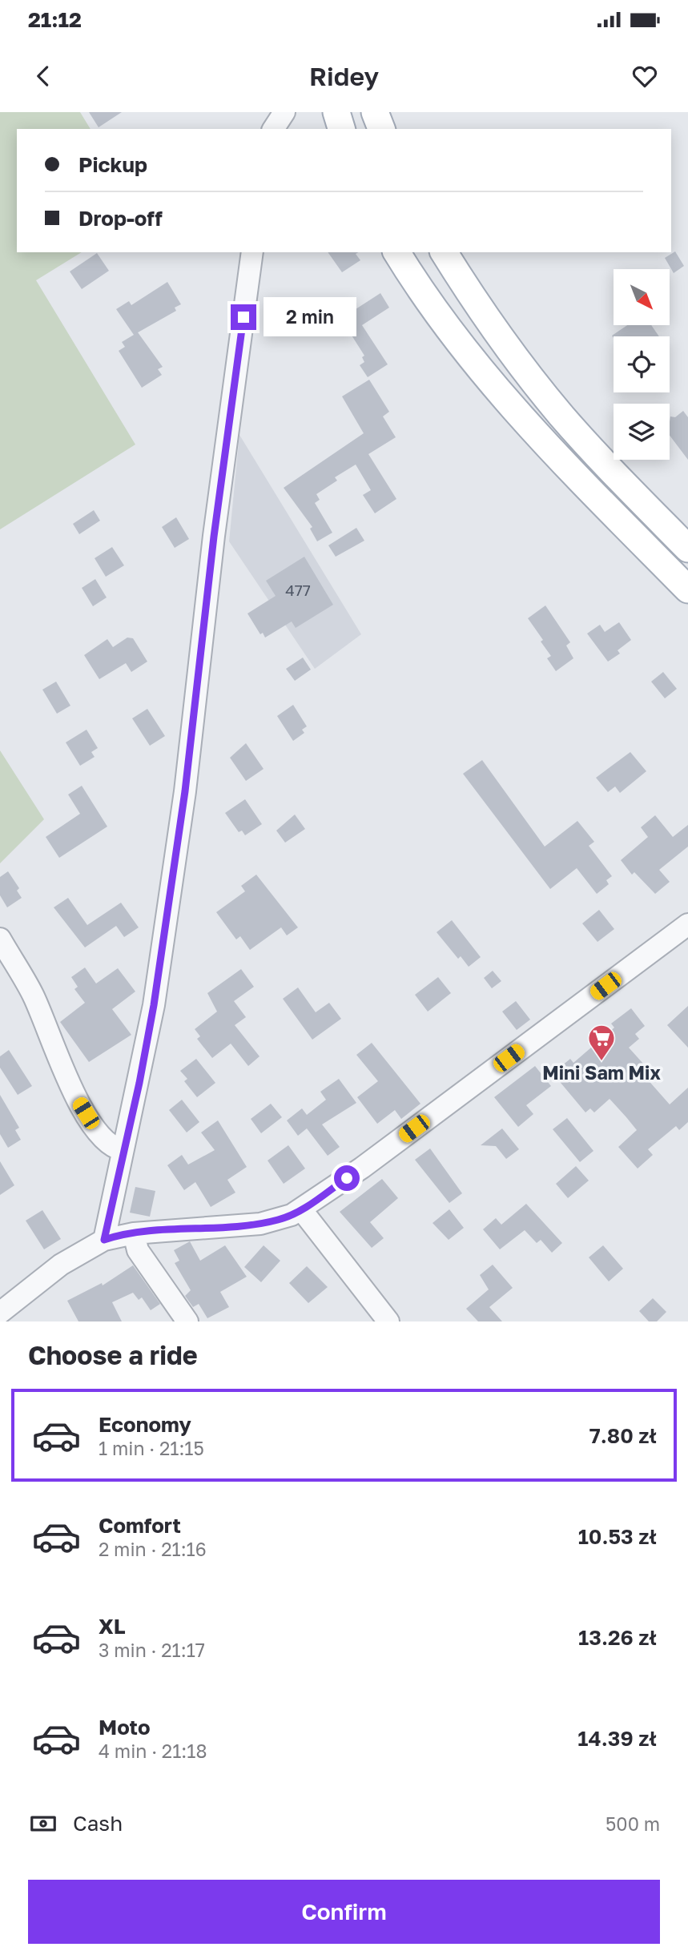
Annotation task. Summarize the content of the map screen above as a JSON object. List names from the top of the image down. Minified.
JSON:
{"places":{"supermarket":["Mini Sam Mix"]},"house_numbers":["477"],"north":"bottom right","page":{"status":"21:12","header":"Ridey","banner":["Pickup","Drop-off"],"bubble":"2 min","heading":"Choose a ride","list":[{"name":"Economy","note":"1 min · 21:15","value":"7.80 zł"},{"name":"Comfort","note":"2 min · 21:16","value":"10.53 zł"},{"name":"XL","note":"3 min · 21:17","value":"13.26 zł"},{"name":"Moto","note":"4 min · 21:18","value":"14.39 zł"}],"pay":["Cash","500 m"],"buttons":"Confirm"}}
